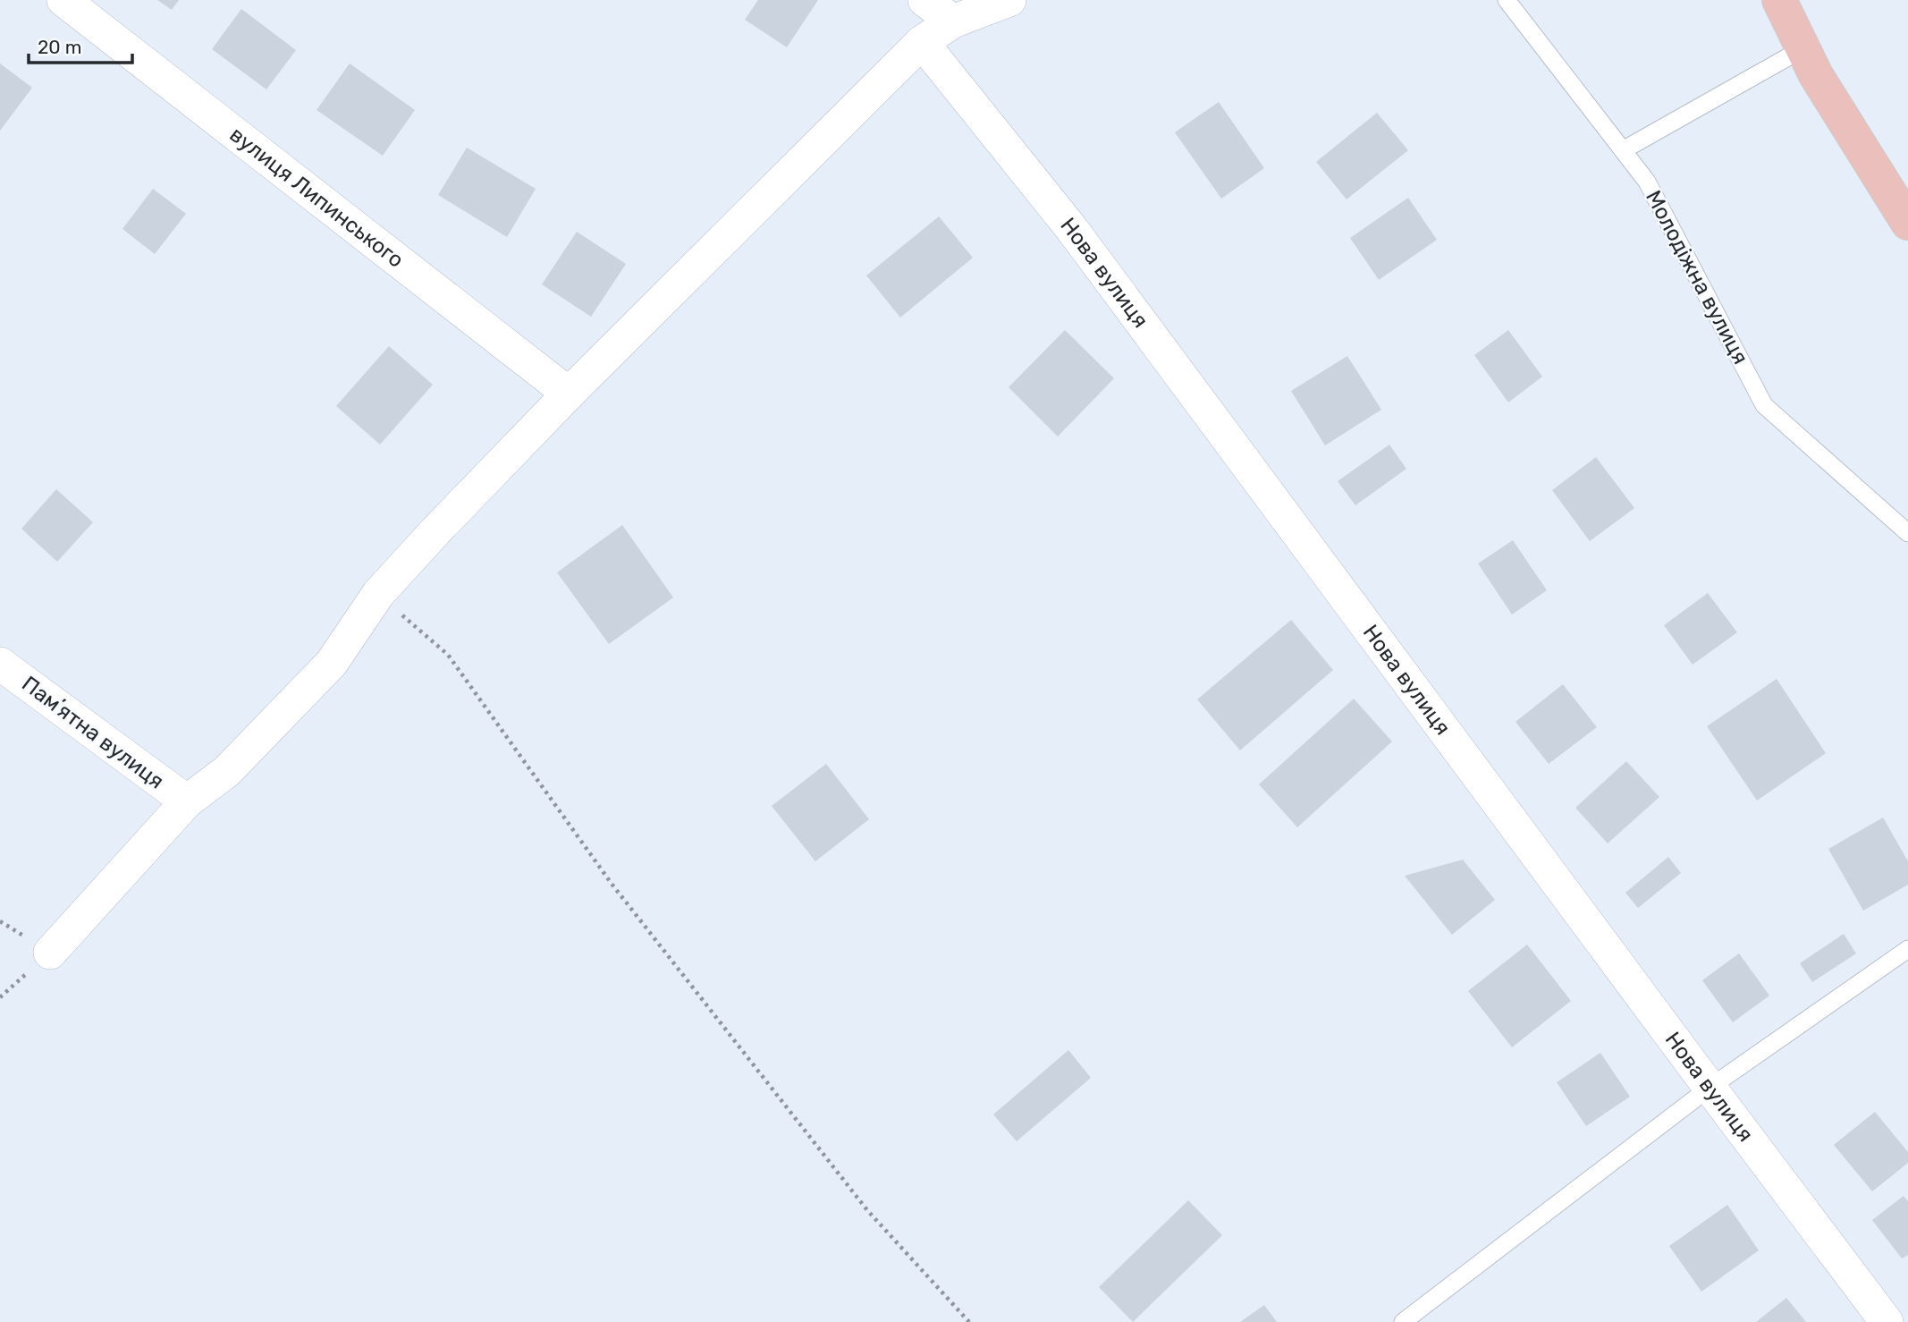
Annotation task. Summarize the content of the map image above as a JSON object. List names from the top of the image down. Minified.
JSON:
{"streets":{"street":["вулиця Липинського","Нова вулиця","Памʼятна вулиця"],"lane":["Молодіжна вулиця"]},"scale_bar":"20 m"}
